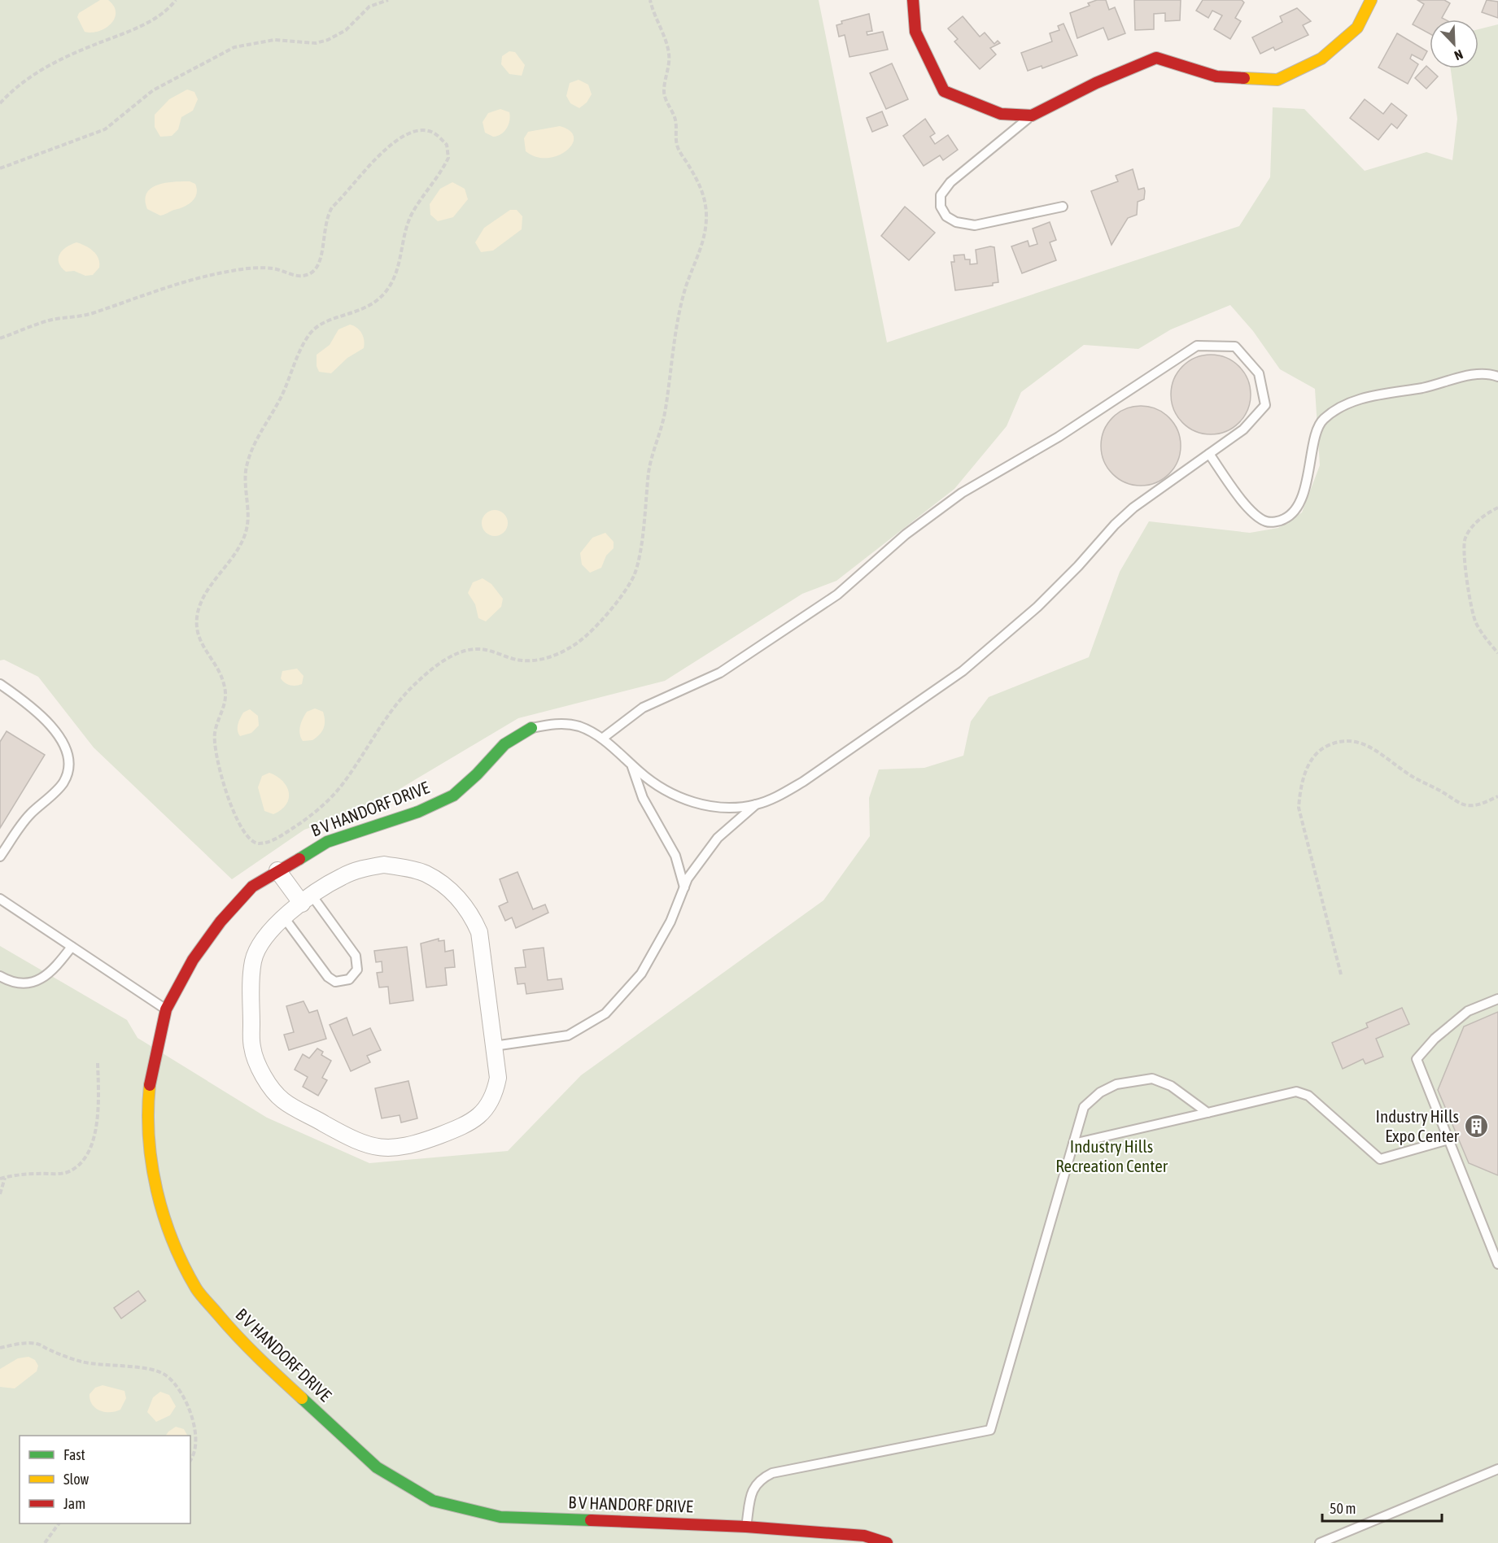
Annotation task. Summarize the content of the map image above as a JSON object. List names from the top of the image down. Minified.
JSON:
{"streets":{"street":["B V HANDORF DRIVE"]},"parks":["Industry Hills Recreation Center"],"places":{"building":["Industry Hills Expo Center"]},"legend":["Fast","Slow","Jam"],"scale_bar":"50 m","north":"bottom right"}
